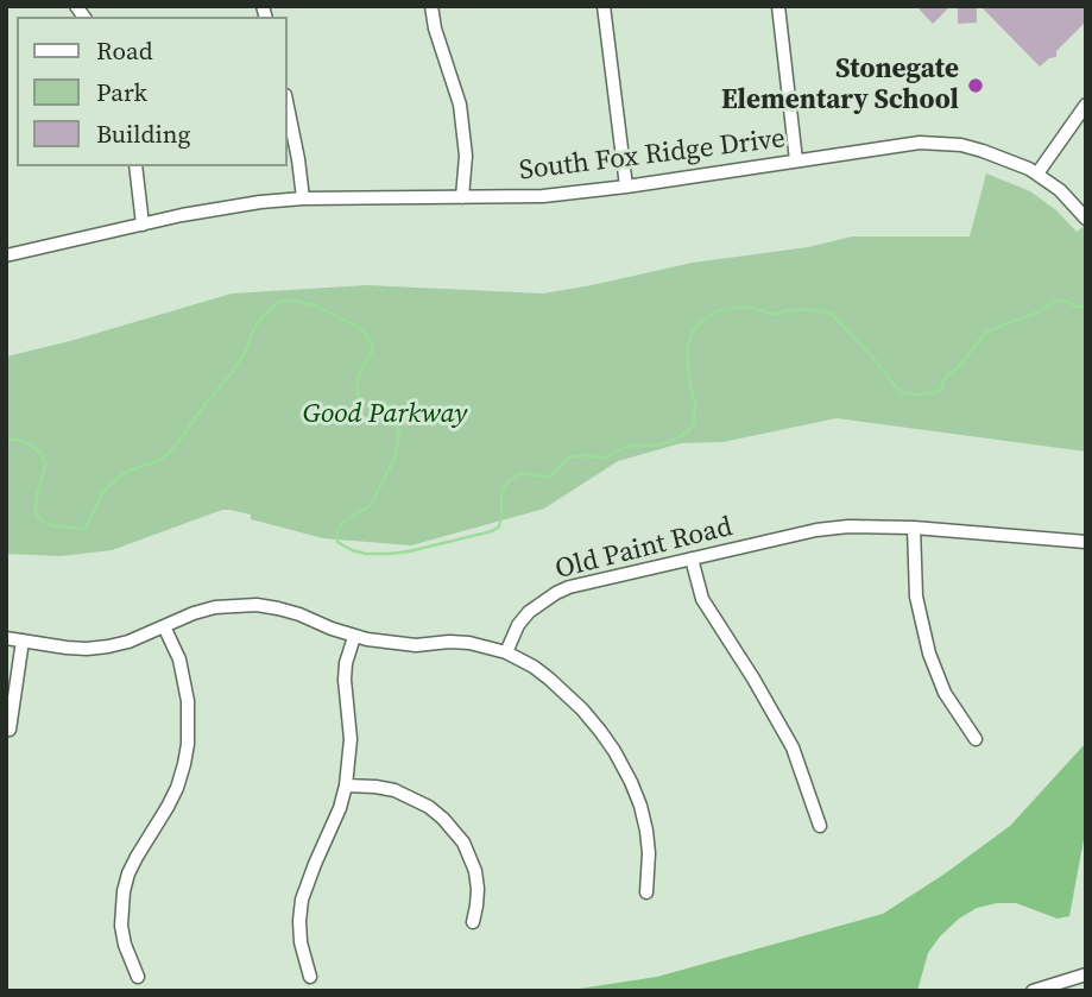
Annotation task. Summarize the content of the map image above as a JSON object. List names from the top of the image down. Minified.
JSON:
{"streets":{"street":["South Fox Ridge Drive","Old Paint Road"]},"parks":["Good Parkway"],"places":["Stonegate Elementary School"],"legend":["Road","Park","Building"]}
